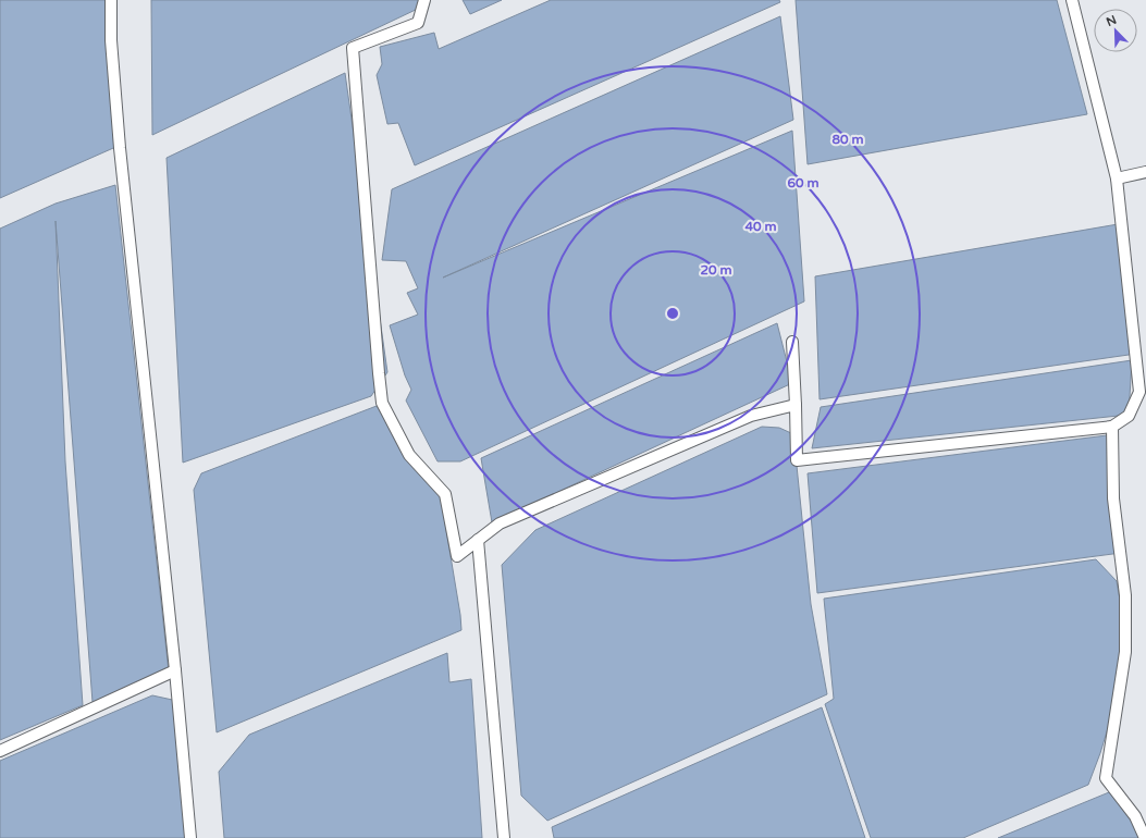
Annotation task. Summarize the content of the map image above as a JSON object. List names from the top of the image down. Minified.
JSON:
{"north":"top left","rings":["80 m","60 m","40 m","20 m"]}
